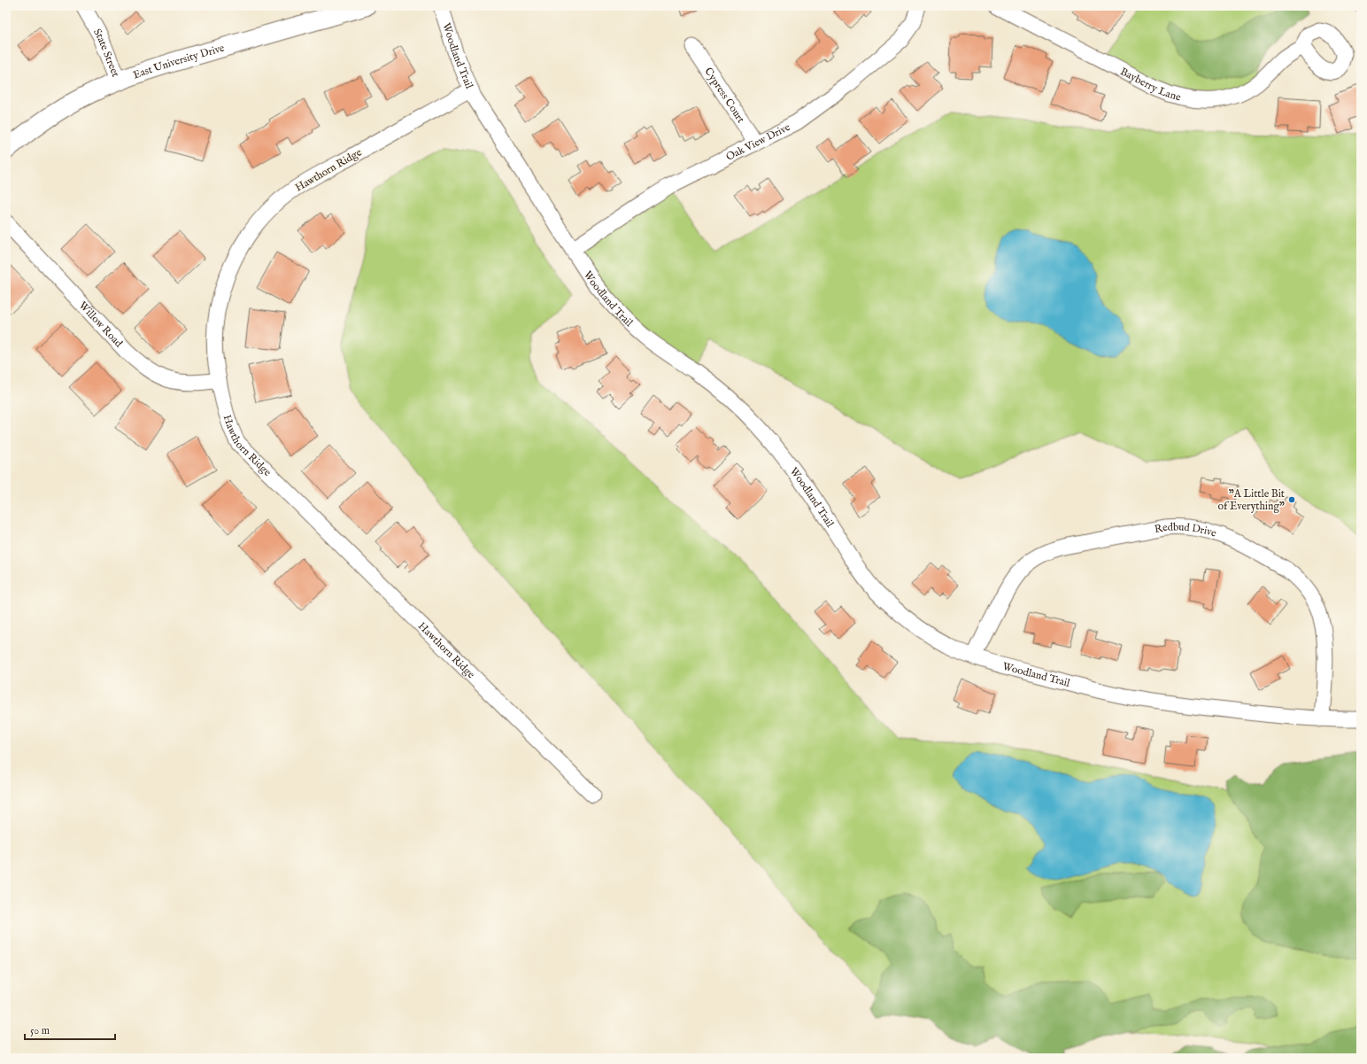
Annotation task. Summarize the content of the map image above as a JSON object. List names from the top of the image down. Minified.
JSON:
{"streets":{"main road":["East University Drive"],"street":["State Street","Woodland Trail","Bayberry Lane","Cypress Court","Oak View Drive","Hawthorn Ridge","Willow Road","Redbud Drive"]},"crossings":[["State Street","East University Drive"],["Woodland Trail","Oak View Drive"],["Woodland Trail","Hawthorn Ridge"],["Woodland Trail","Redbud Drive"],["Cypress Court","Oak View Drive"],["Hawthorn Ridge","Willow Road"]],"places":["\"A Little Bit of Everything\""],"scale_bar":"50 m"}
